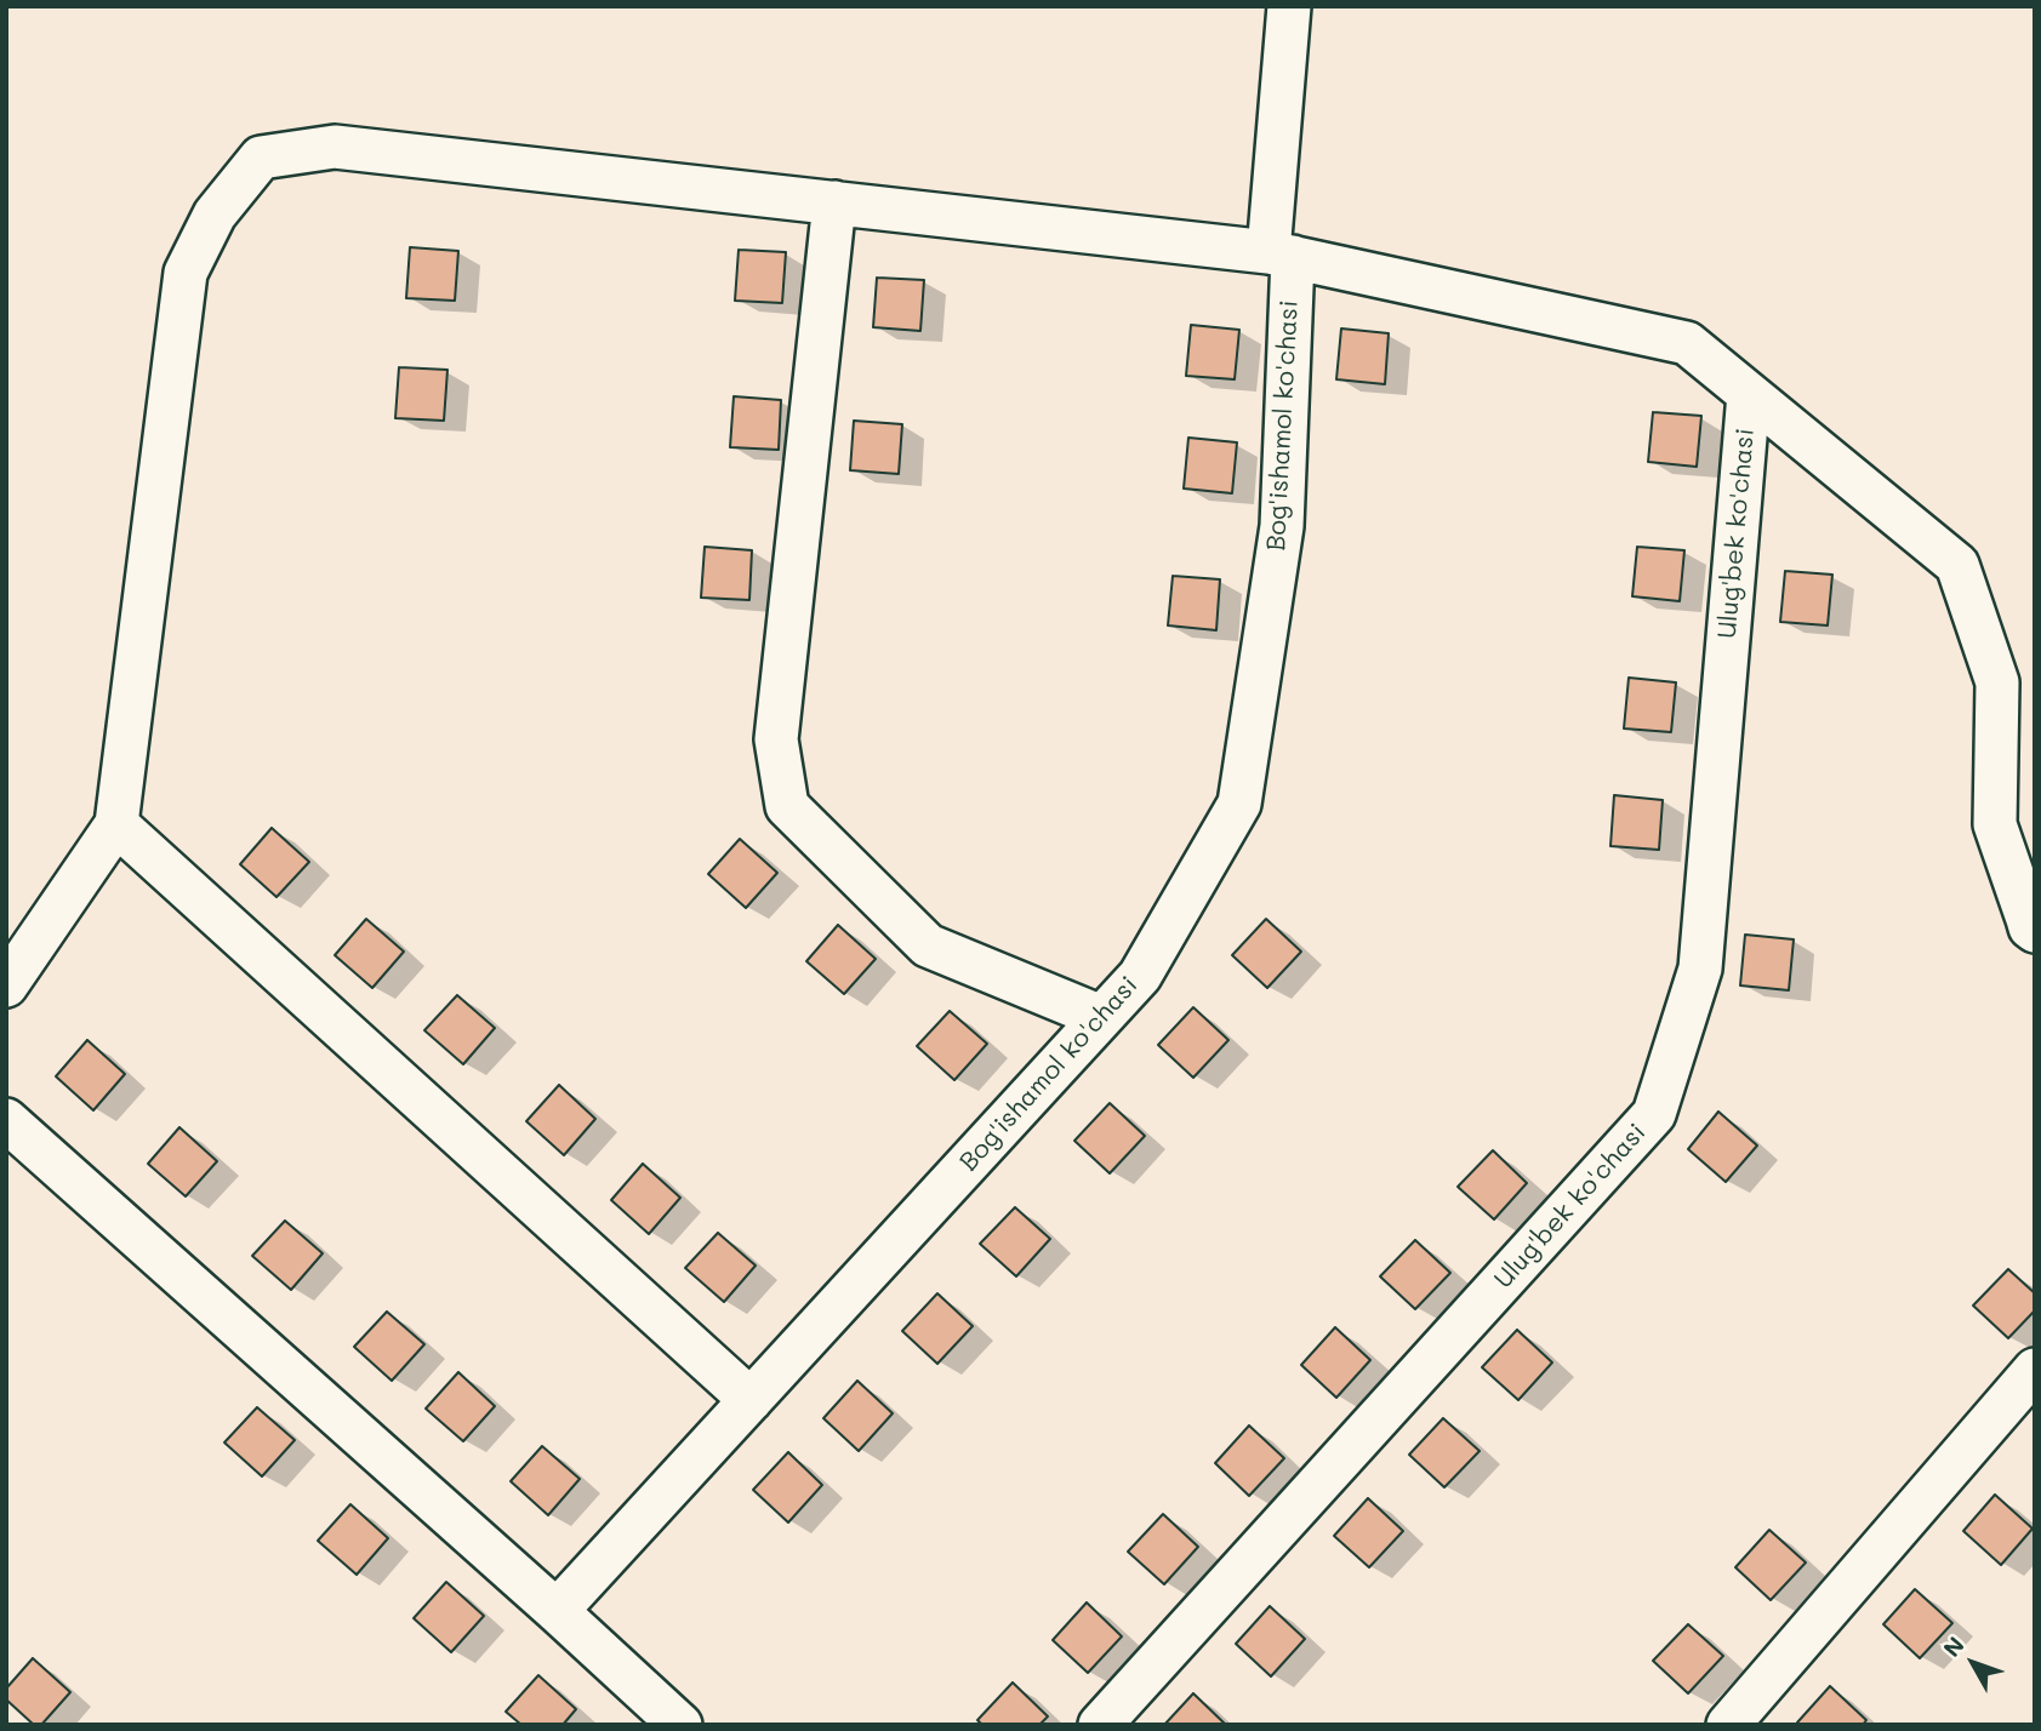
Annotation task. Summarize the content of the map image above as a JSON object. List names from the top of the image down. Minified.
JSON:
{"streets":{"street":["Bog'ishamol ko'chasi","Ulug'bek ko'chasi"]},"north":"top left"}
